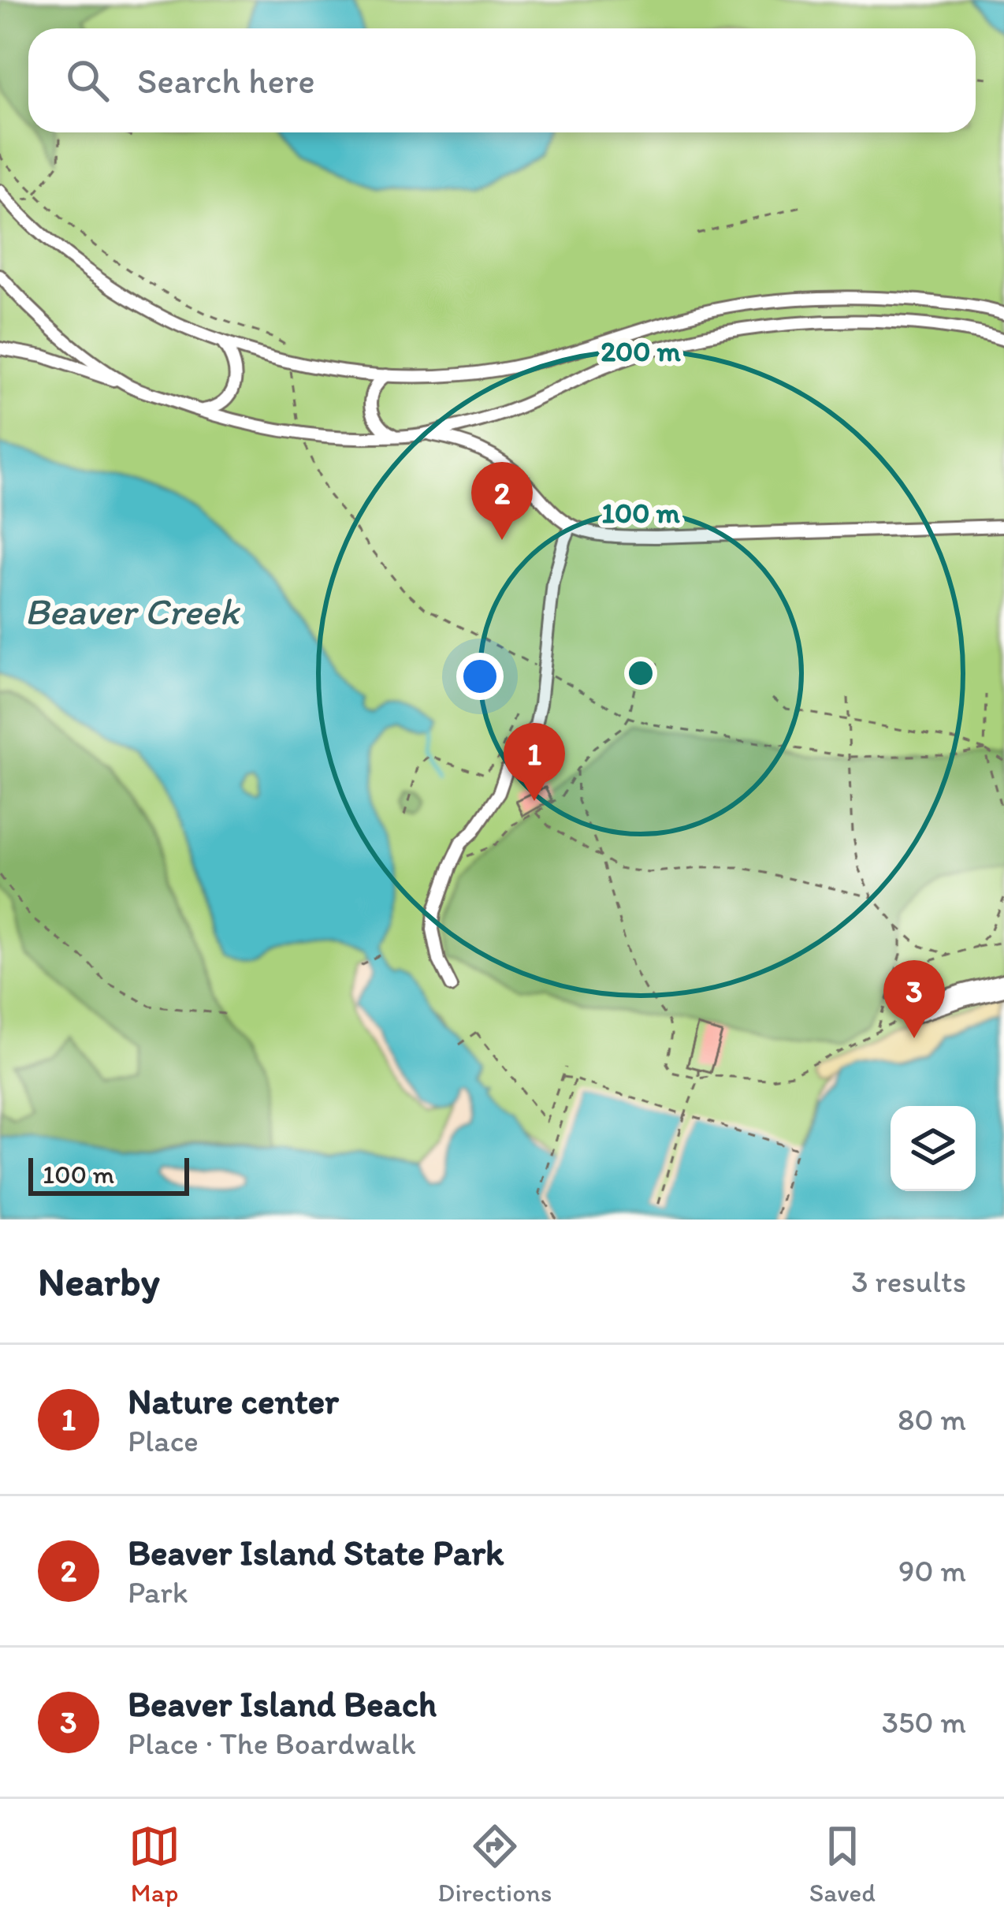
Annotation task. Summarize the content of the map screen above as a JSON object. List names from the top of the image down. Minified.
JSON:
{"water":["Beaver Creek"],"scale_bar":"100 m","page":{"search":"Search here","pins":["2","1","3"],"scale":"100 m","heading":["Nearby","3 results"],"list":[{"mark":"1","name":"Nature center","note":"Place","value":"80 m"},{"mark":"2","name":"Beaver Island State Park","note":"Park","value":"90 m"},{"mark":"3","name":"Beaver Island Beach","note":"Place · The Boardwalk","value":"350 m"}],"nav":["Map","Directions","Saved"]},"rings":["200 m","100 m"]}
